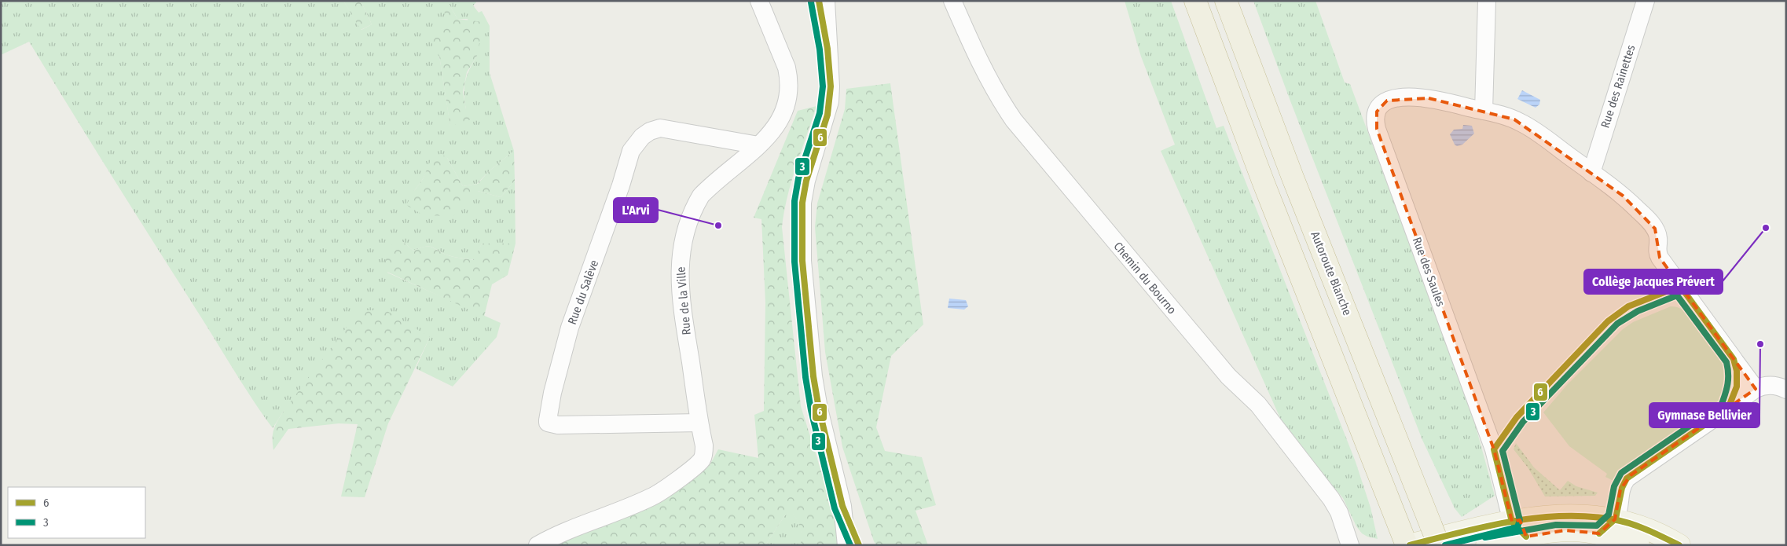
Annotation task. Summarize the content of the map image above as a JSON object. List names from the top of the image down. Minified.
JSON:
{"streets":{"highway":["Autoroute Blanche"],"street":["Rue des Rainettes","Rue des Saules","Chemin du Bourno","Rue du Salève","Rue de la Ville"]},"crossings":[["Rue des Rainettes","Rue des Saules"],["Rue du Salève","Rue de la Ville"]],"places":["L'Arvi","Collège Jacques Prévert","Gymnase Bellivier"],"lines":["transit line 6","transit line 3"],"legend":["6","3"]}
